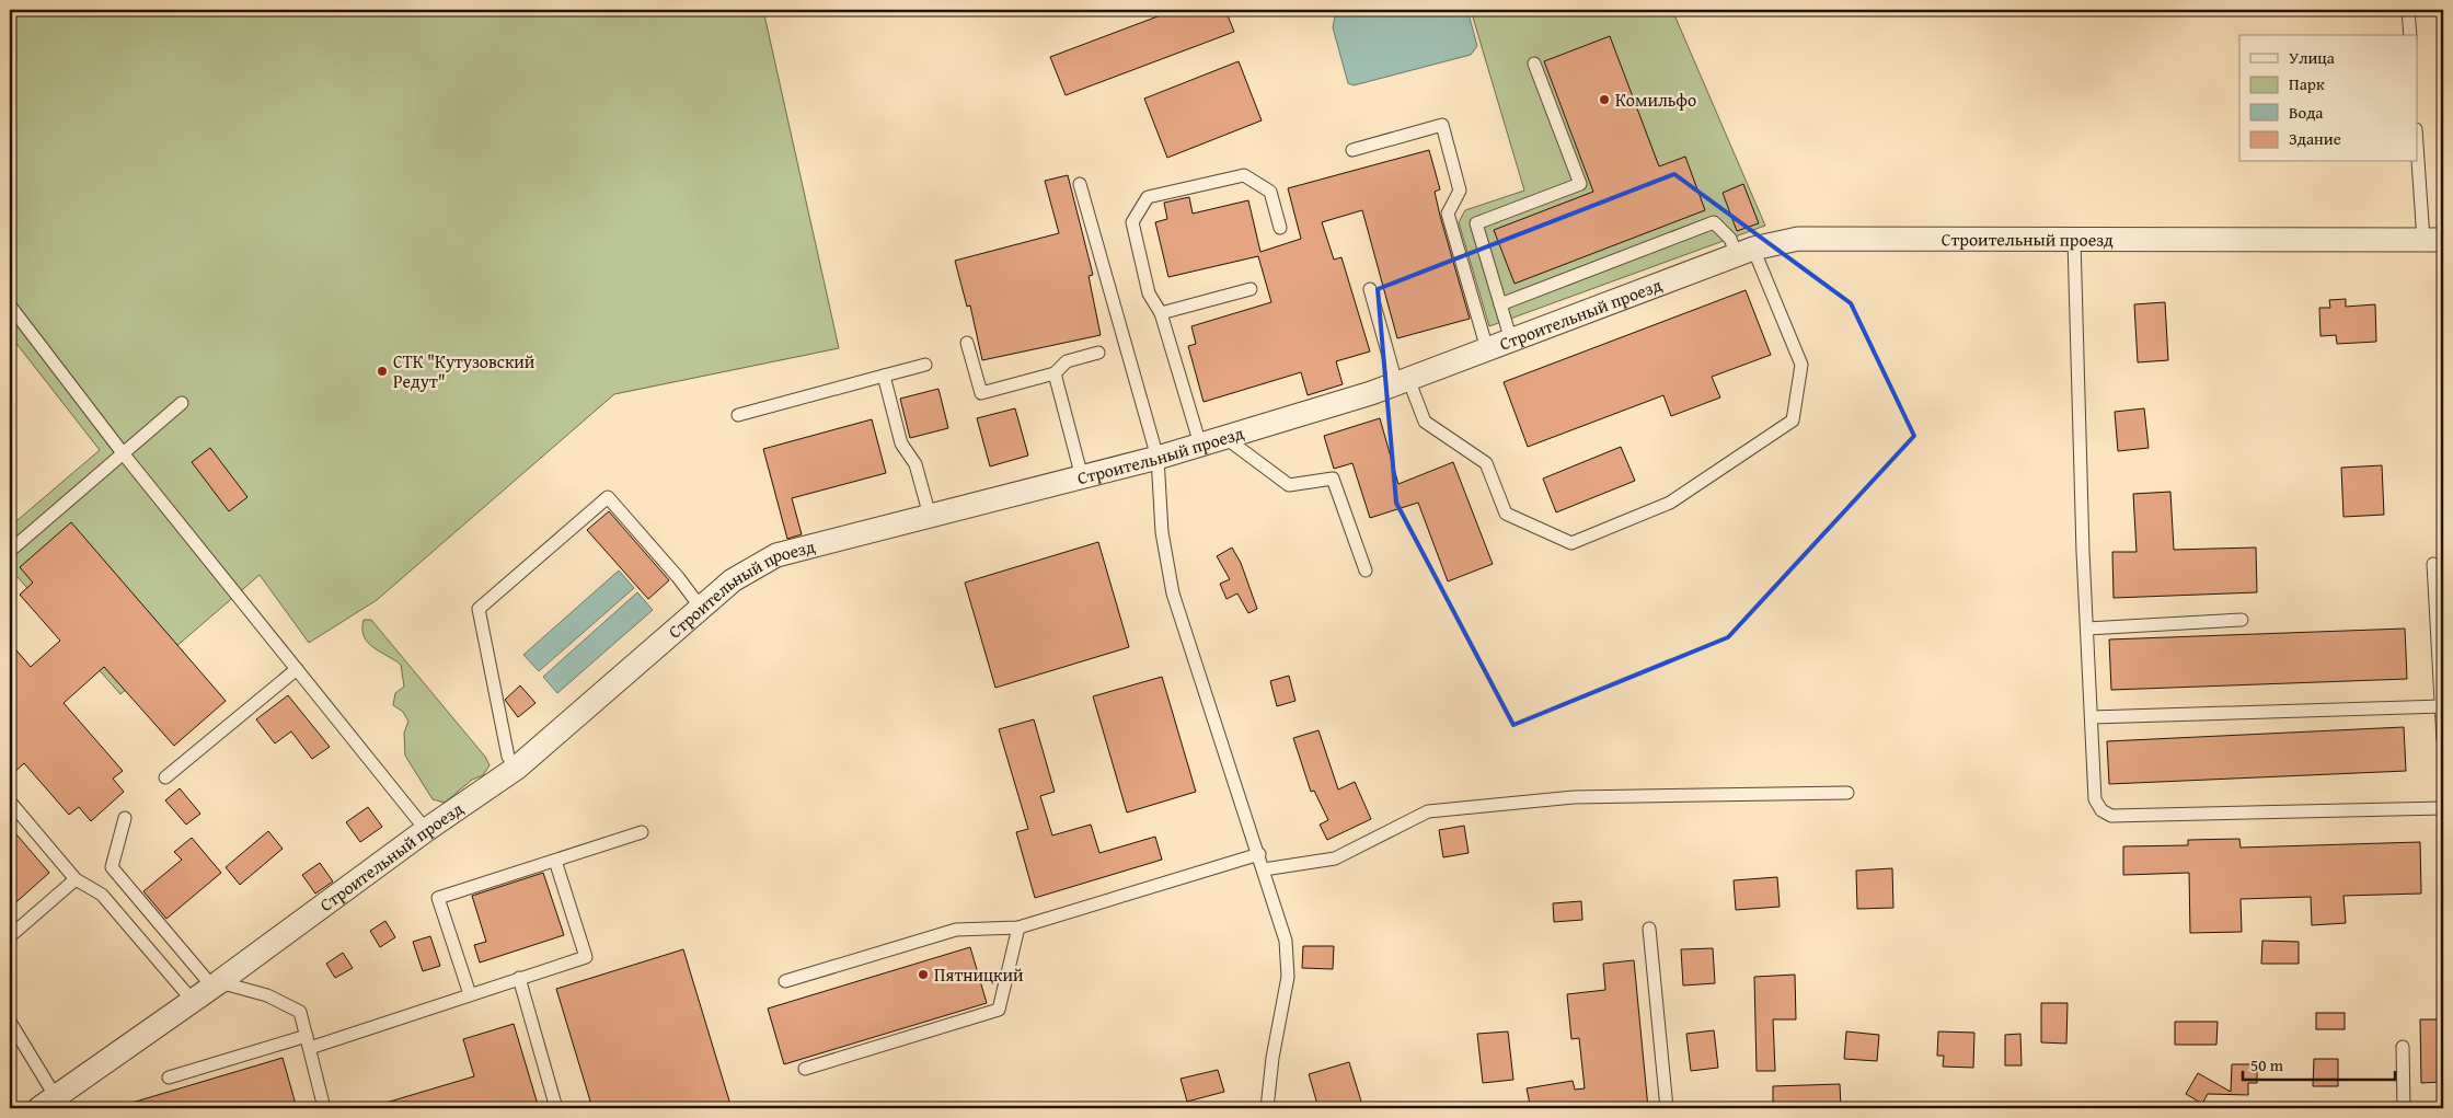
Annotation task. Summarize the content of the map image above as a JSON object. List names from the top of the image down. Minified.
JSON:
{"streets":{"street":["Строительный проезд"]},"places":["Комильфо","СТК \"Кутузовский Редут\"","Пятницкий"],"legend":["Улица","Парк","Вода","Здание"],"scale_bar":"50 m"}
